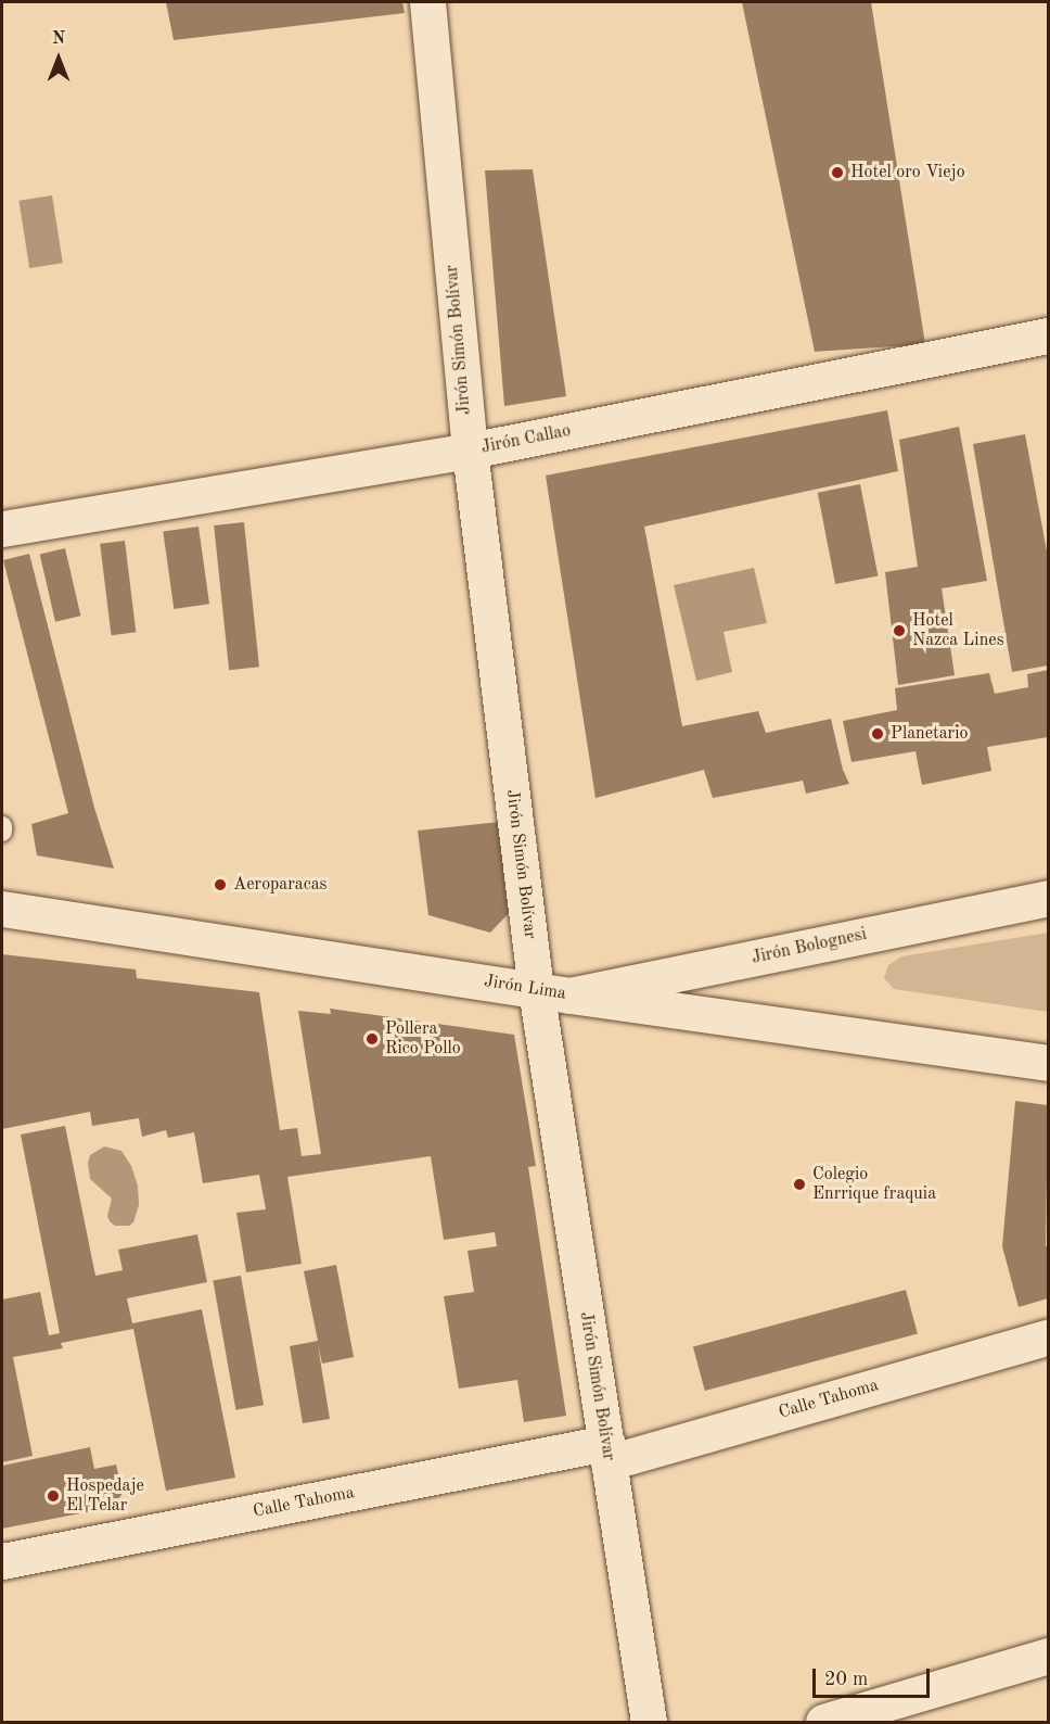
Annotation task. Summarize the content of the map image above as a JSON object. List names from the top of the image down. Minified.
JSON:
{"streets":{"street":["Jirón Simón Bolívar","Jirón Callao","Jirón Bolognesi","Jirón Lima","Calle Tahoma"]},"crossings":[["Jirón Simón Bolívar","Jirón Callao"],["Jirón Simón Bolívar","Jirón Lima"],["Jirón Simón Bolívar","Calle Tahoma"],["Jirón Bolognesi","Jirón Lima"]],"places":["Hotel oro Viejo","Hotel Nazca Lines","Planetario","Aeroparacas","Pollera Rico Pollo","Colegio Enrrique fraquia","Hospedaje El Telar"],"scale_bar":"20 m","north":"top"}
